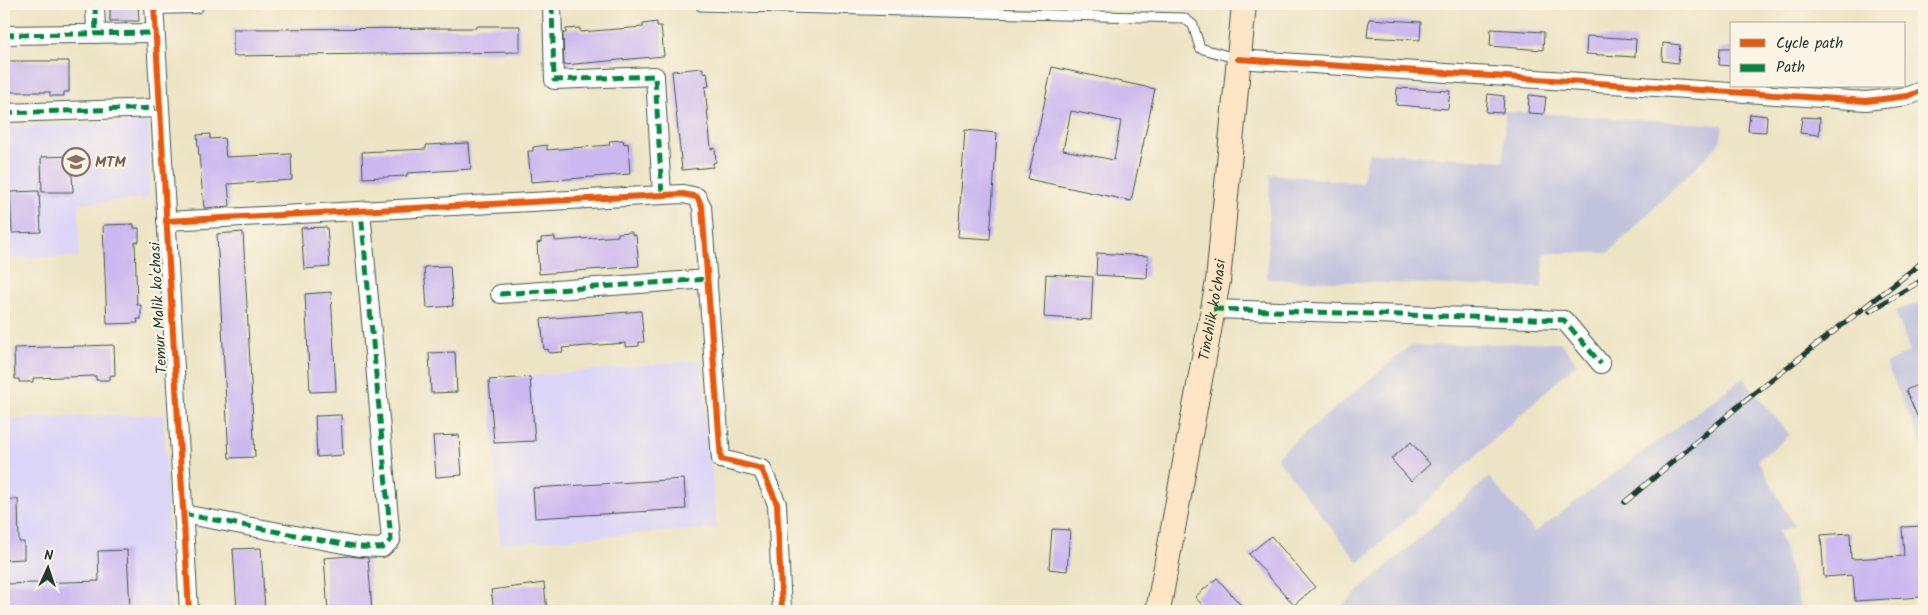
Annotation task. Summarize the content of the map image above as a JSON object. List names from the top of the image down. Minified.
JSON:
{"streets":{"main road":["Tinchlik ko'chasi"],"street":["Temur Malik ko'chasi"]},"places":{"school or university":["MTM"]},"legend":["Cycle path","Path"],"north":"top"}
